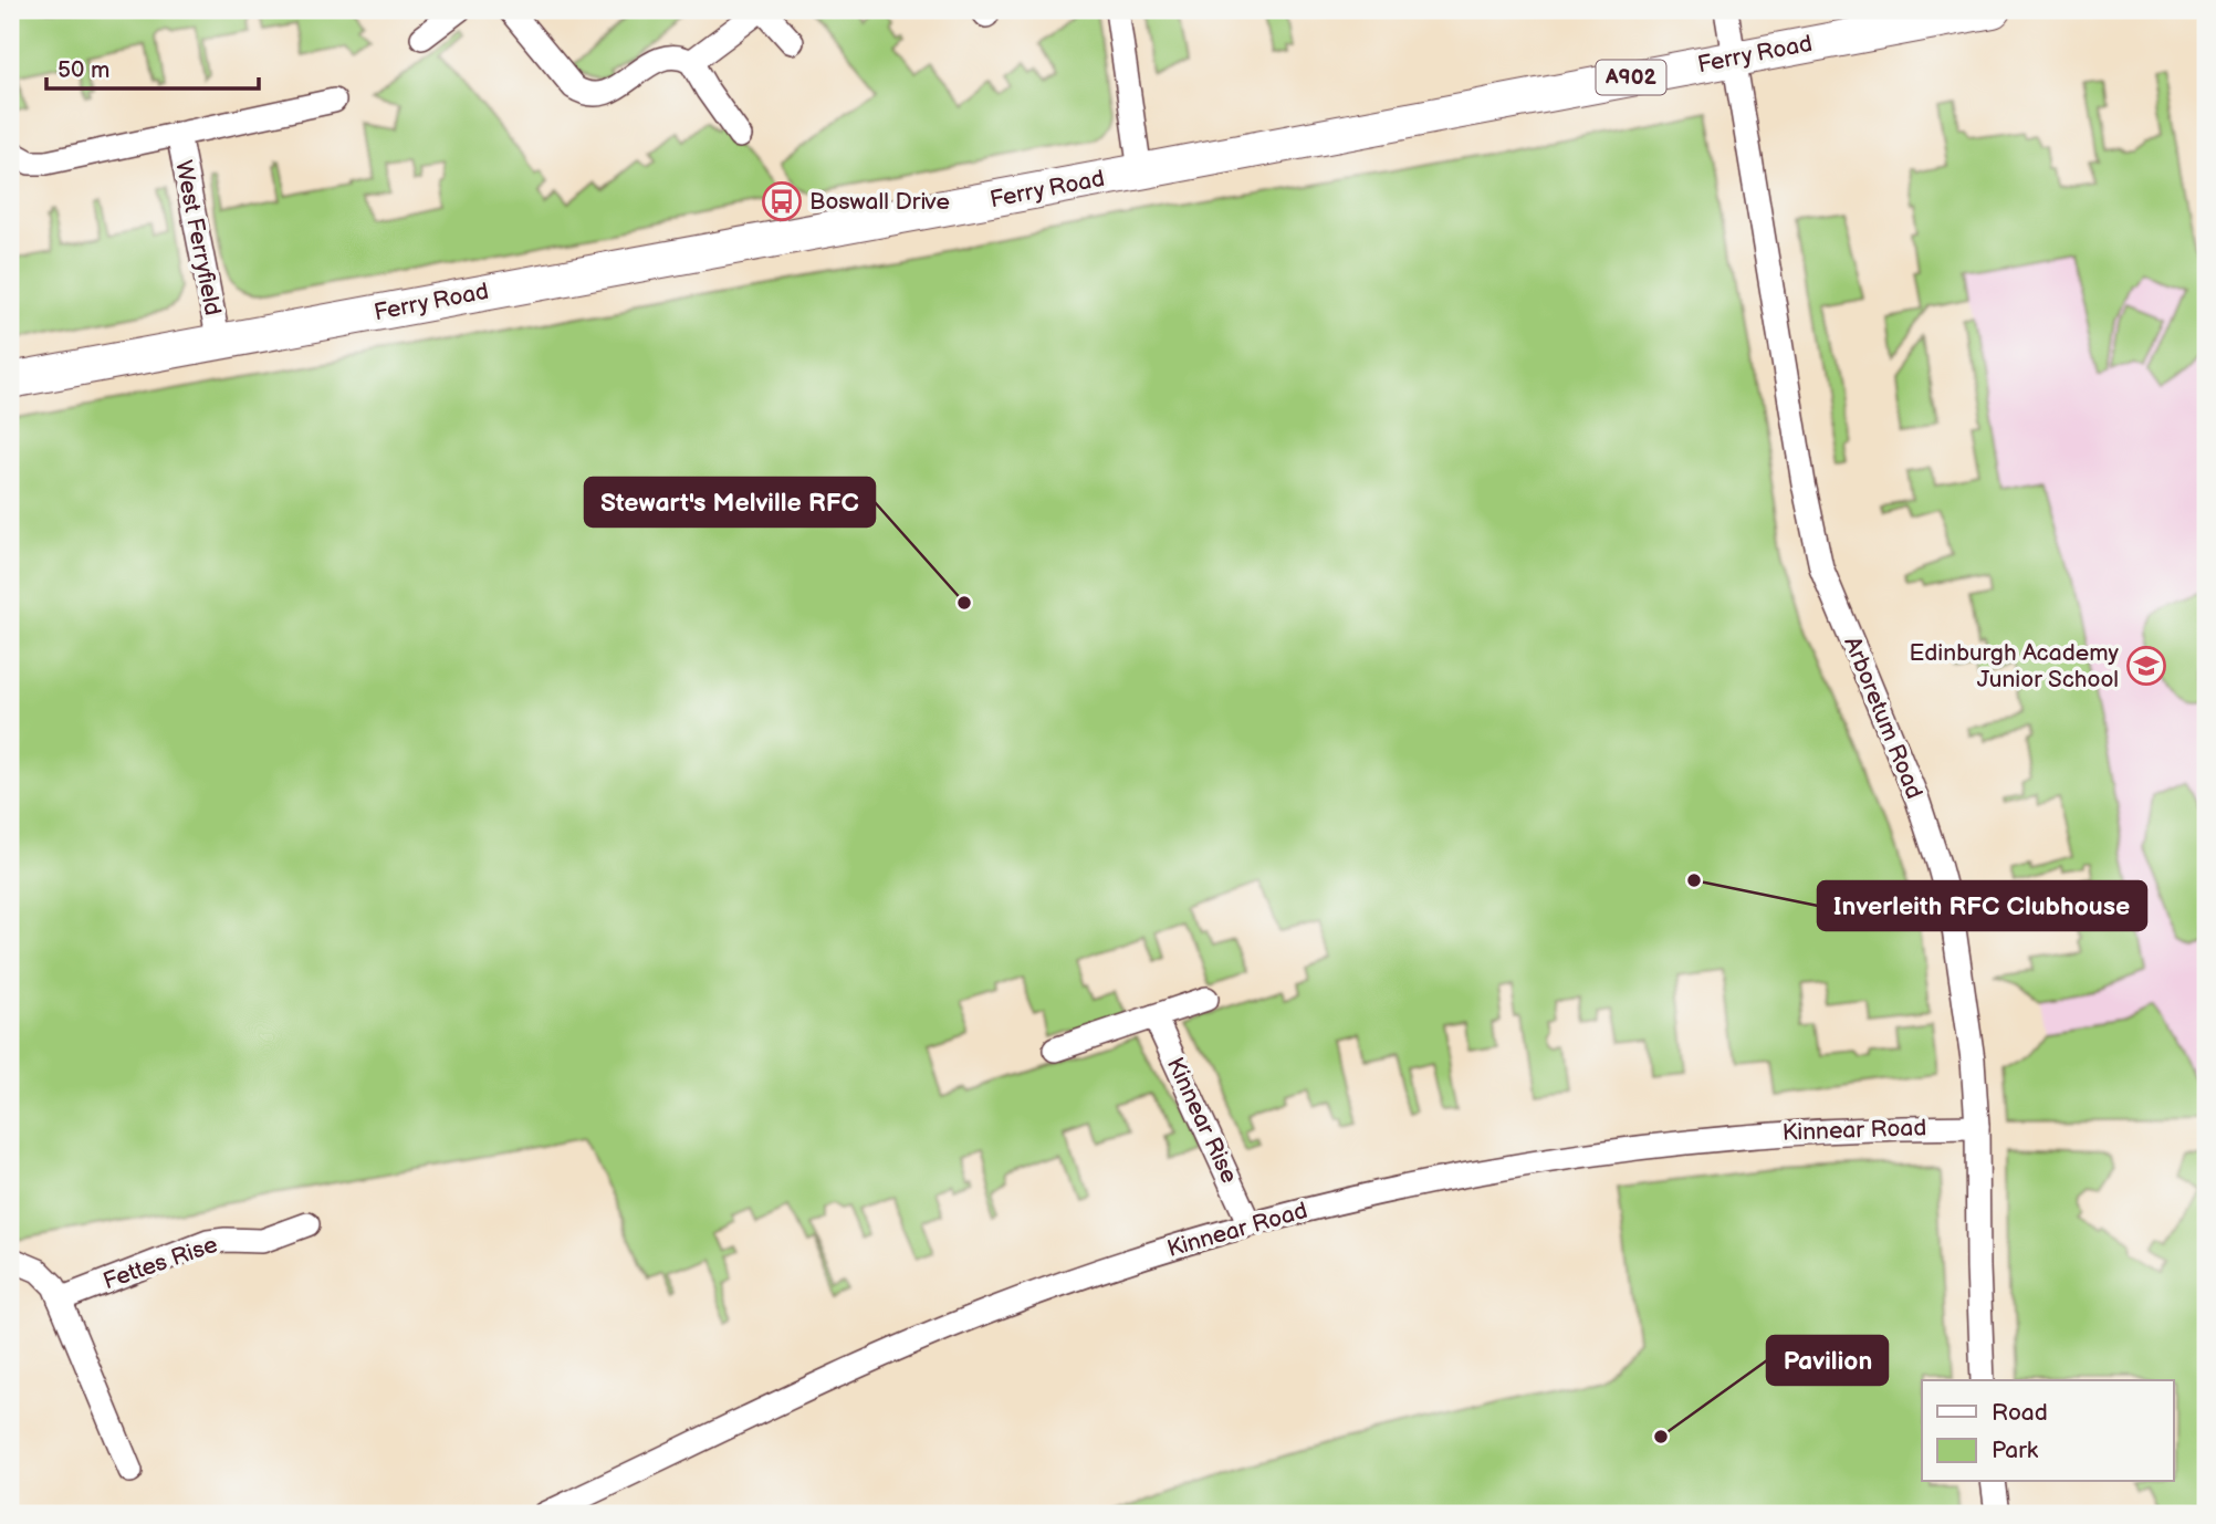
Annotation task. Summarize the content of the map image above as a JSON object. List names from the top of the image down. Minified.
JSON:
{"streets":{"main road":["Ferry Road","A902"],"street":["West Ferryfield","Arboretum Road","Kinnear Rise","Kinnear Road","Fettes Rise"]},"crossings":[["Ferry Road","West Ferryfield"],["Ferry Road","Arboretum Road"],["Arboretum Road","Kinnear Road"],["Kinnear Rise","Kinnear Road"]],"places":{"bus stop":["Boswall Drive"],"other":["Stewart's Melville RFC","Inverleith RFC Clubhouse","Pavilion"],"school or university":["Edinburgh Academy Junior School"]},"legend":["Road","Park"],"scale_bar":"50 m"}
